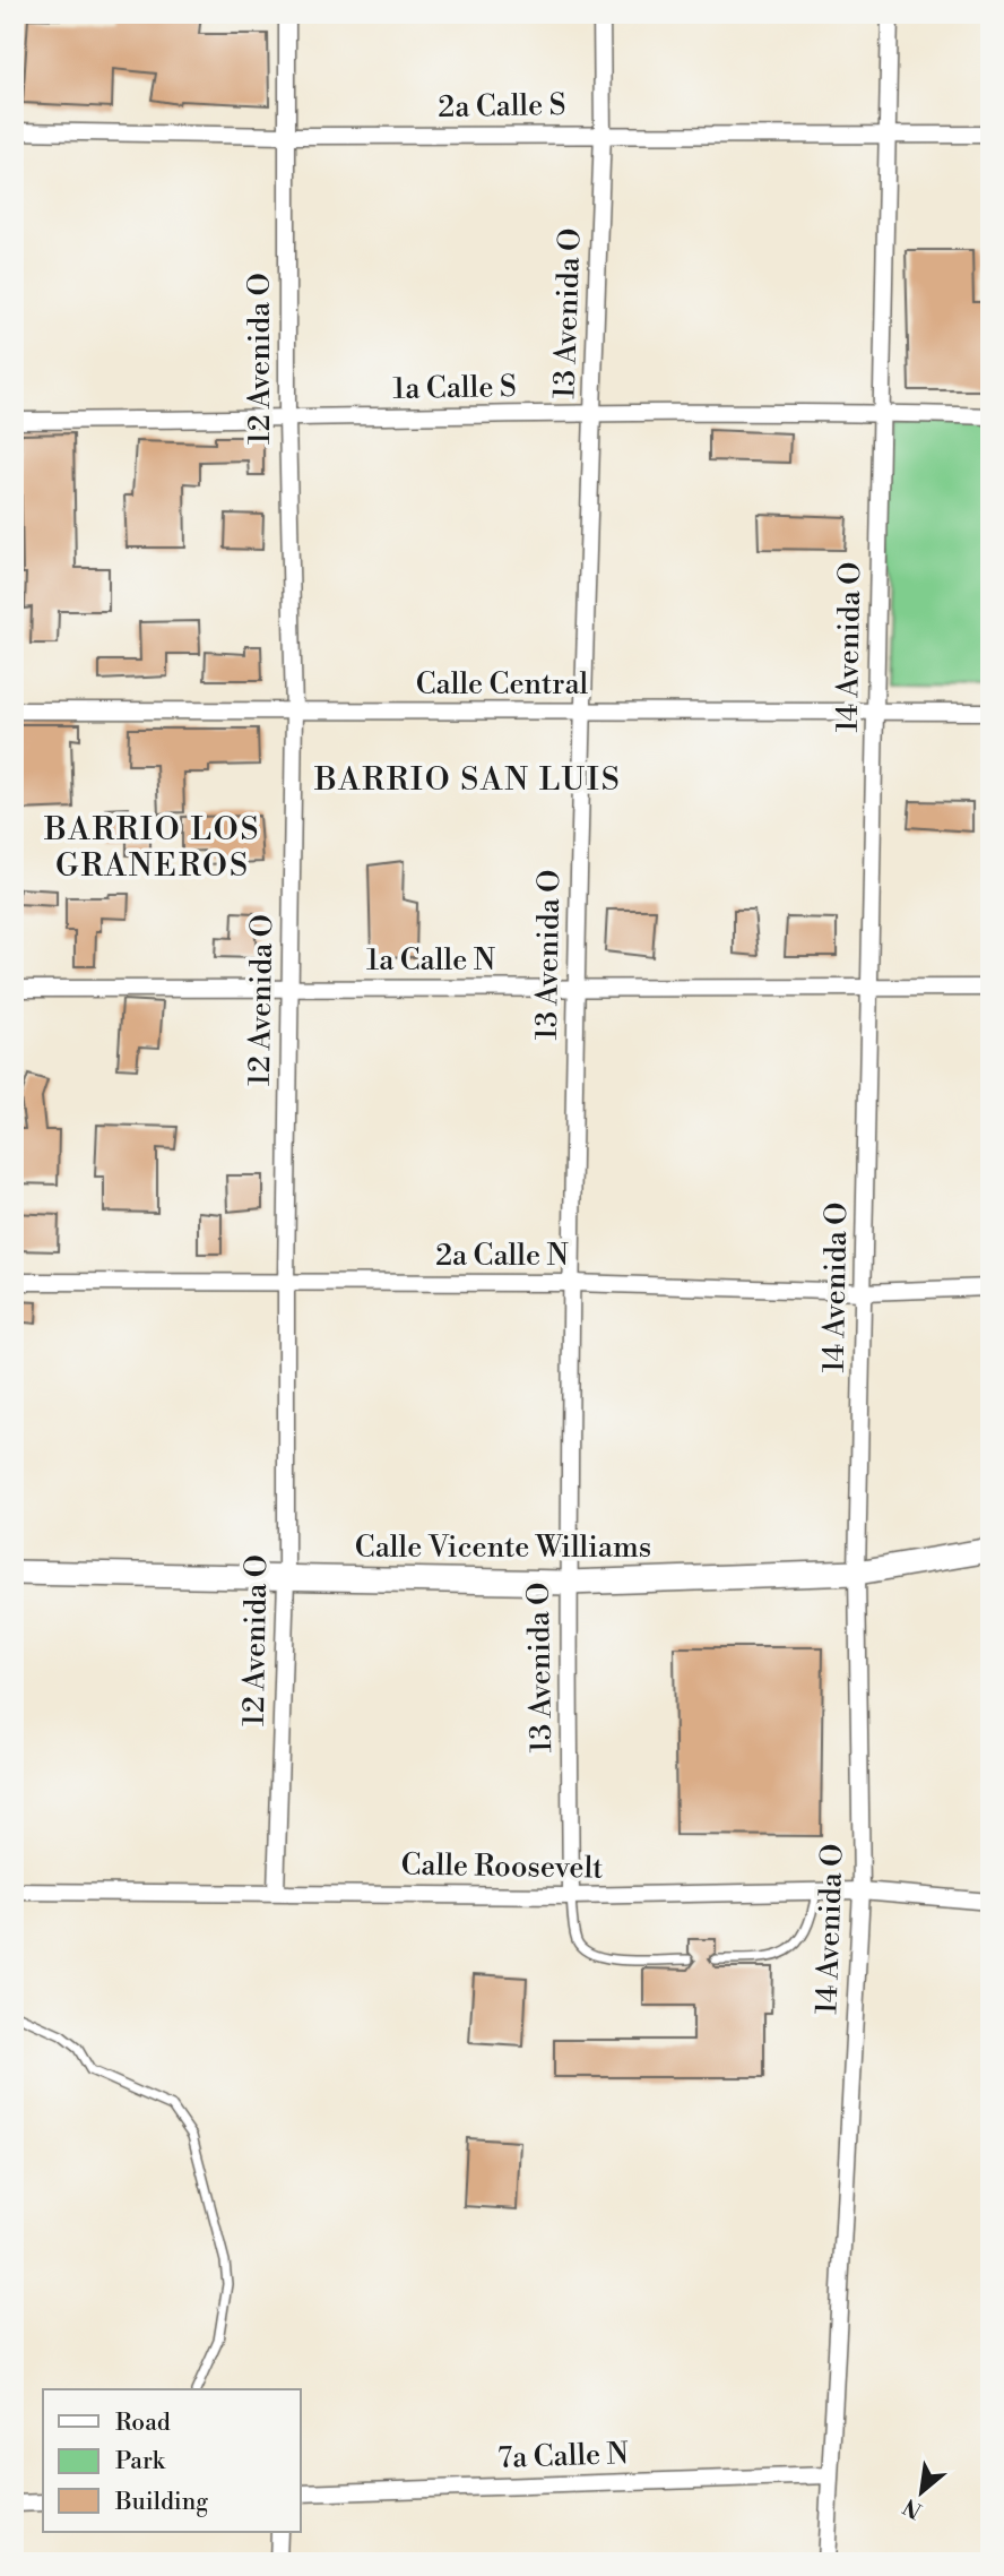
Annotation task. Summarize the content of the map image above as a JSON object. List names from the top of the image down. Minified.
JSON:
{"streets":{"main road":["Calle Vicente Williams"],"street":["2a Calle S","13 Avenida O","12 Avenida O","1a Calle S","14 Avenida O","Calle Central","1a Calle N","2a Calle N","Calle Roosevelt","7a Calle N"]},"crossings":[["2a Calle S","13 Avenida O"],["2a Calle S","12 Avenida O"],["2a Calle S","14 Avenida O"],["13 Avenida O","1a Calle S"],["13 Avenida O","Calle Central"],["13 Avenida O","1a Calle N"],["13 Avenida O","2a Calle N"],["13 Avenida O","Calle Vicente Williams"],["13 Avenida O","Calle Roosevelt"],["12 Avenida O","1a Calle S"],["12 Avenida O","Calle Central"],["12 Avenida O","1a Calle N"],["12 Avenida O","2a Calle N"],["12 Avenida O","Calle Vicente Williams"],["12 Avenida O","Calle Roosevelt"],["1a Calle S","14 Avenida O"],["14 Avenida O","Calle Central"],["14 Avenida O","1a Calle N"],["14 Avenida O","2a Calle N"],["14 Avenida O","Calle Vicente Williams"],["14 Avenida O","Calle Roosevelt"],["14 Avenida O","7a Calle N"]],"districts":["BARRIO SAN LUIS","BARRIO LOS GRANEROS"],"legend":["Road","Park","Building"],"north":"bottom left"}
